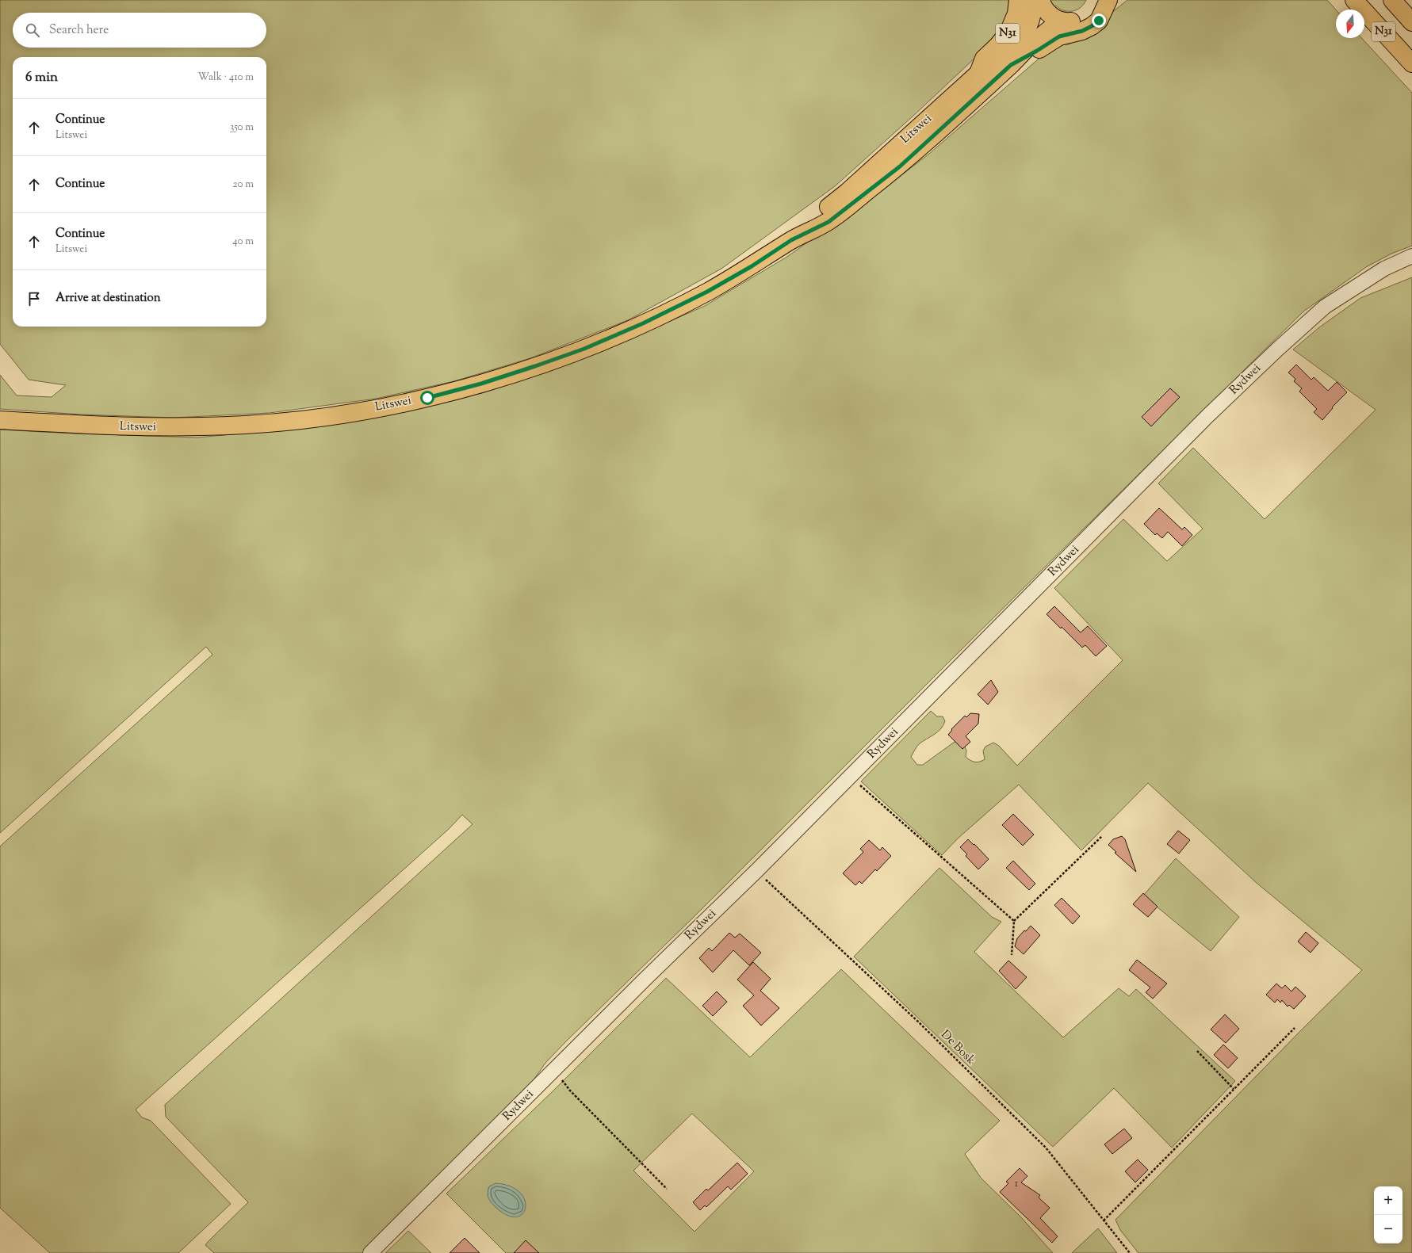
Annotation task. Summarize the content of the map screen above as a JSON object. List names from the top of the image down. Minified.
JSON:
{"streets":{"main road":["N31","Litswei"],"street":["Rydwei"],"path":["De Bosk"]},"crossings":[["N31","Litswei"],["Rydwei","De Bosk"]],"house_numbers":["1"],"north":"bottom","page":{"search":"Search here","heading":["6 min","Walk · 410 m"],"list":[["Continue","Litswei","350 m"],["Continue","20 m"],["Continue","Litswei","40 m"],"Arrive at destination"],"map_buttons":["+","−"]}}
